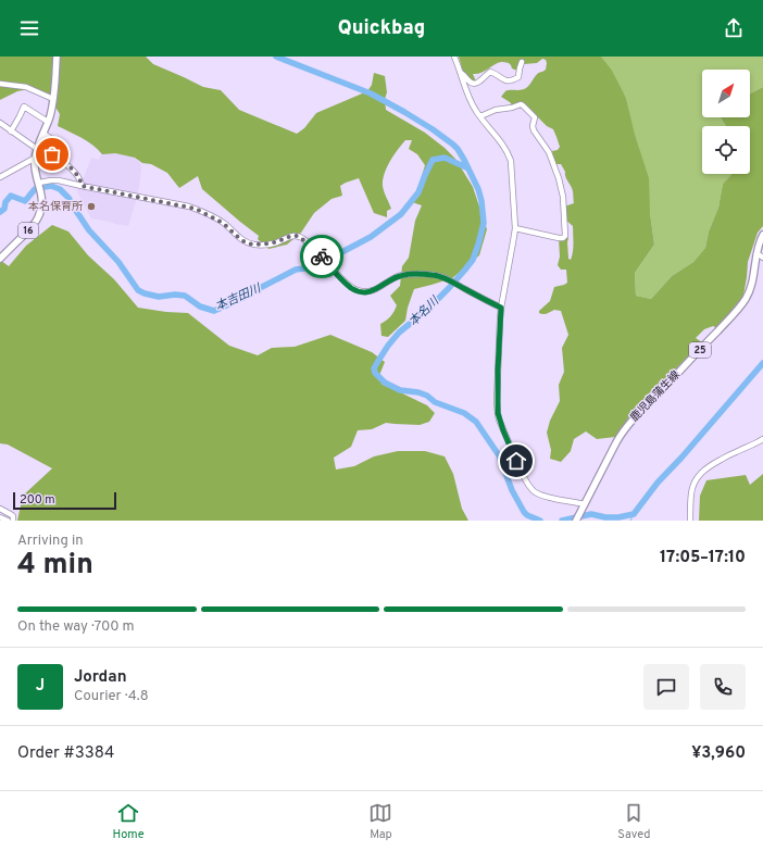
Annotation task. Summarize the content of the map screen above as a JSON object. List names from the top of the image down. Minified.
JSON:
{"streets":{"main road":["16","25","鹿児島蒲生線"]},"water":["本吉田川","本名川"],"places":["本名保育所"],"scale_bar":"200 m","north":"top right","page":{"header":"Quickbag","scale":"200 m","heading":["4 min","Arriving in","17:05–17:10"],"panel":["Jordan","Courier · 4.8","Order #3384","¥3,960"],"bar":"On the way · 700 m","round":"J","tabs":["Home","Map","Saved"]}}
